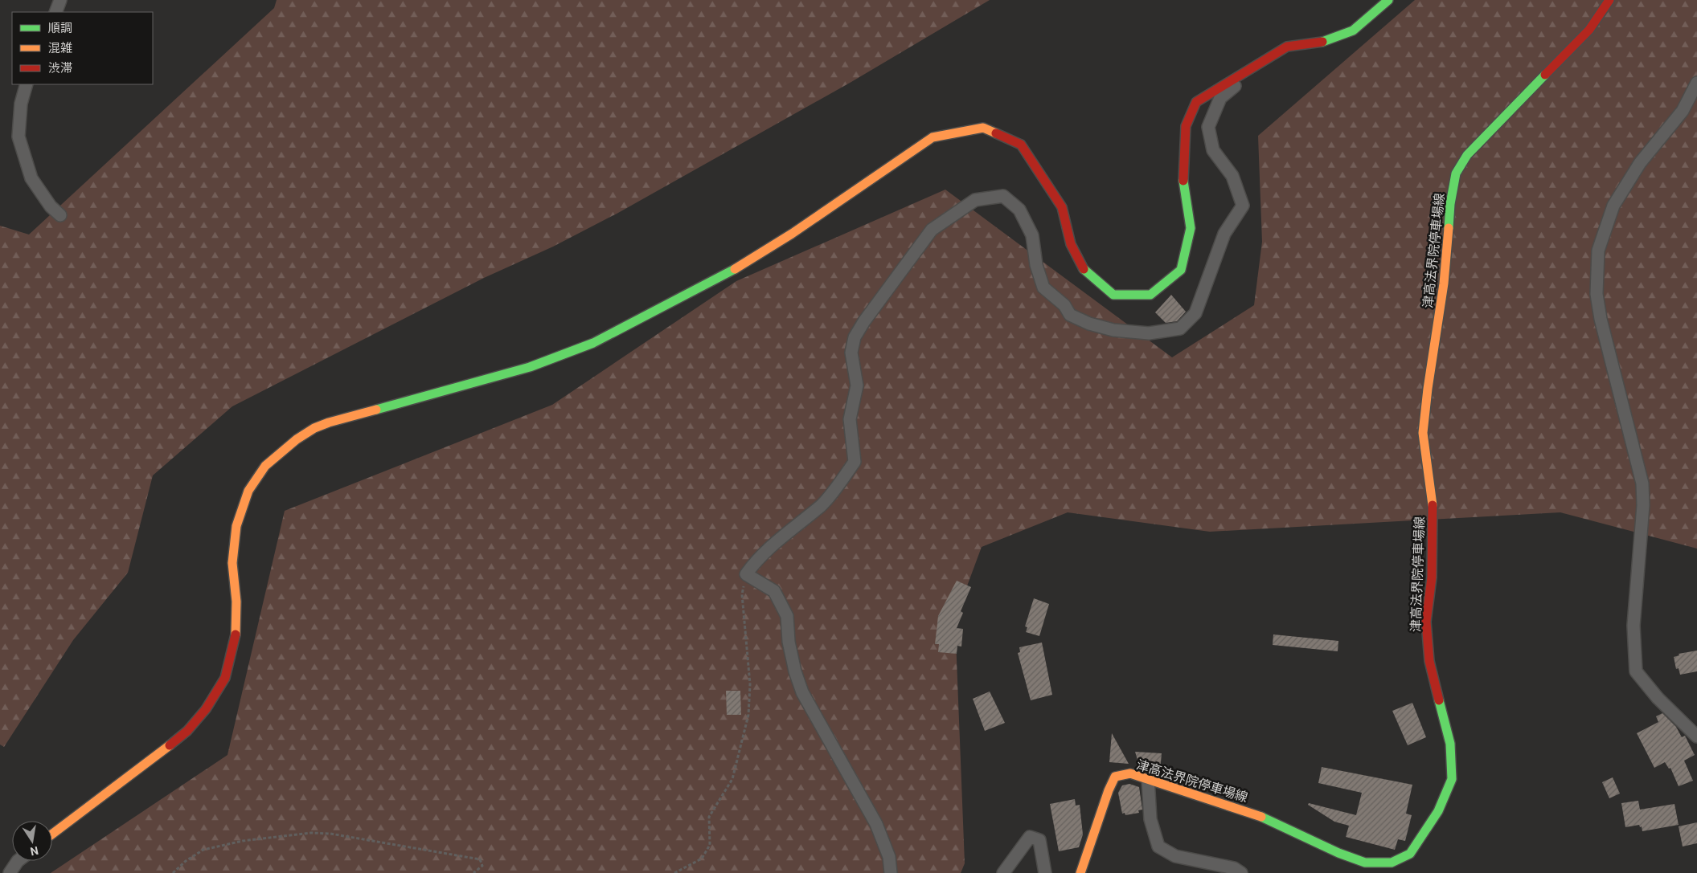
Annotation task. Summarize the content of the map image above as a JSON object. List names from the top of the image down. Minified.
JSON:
{"streets":{"street":["津高法界院停車場線"]},"legend":["順調","混雑","渋滞"],"north":"bottom"}
